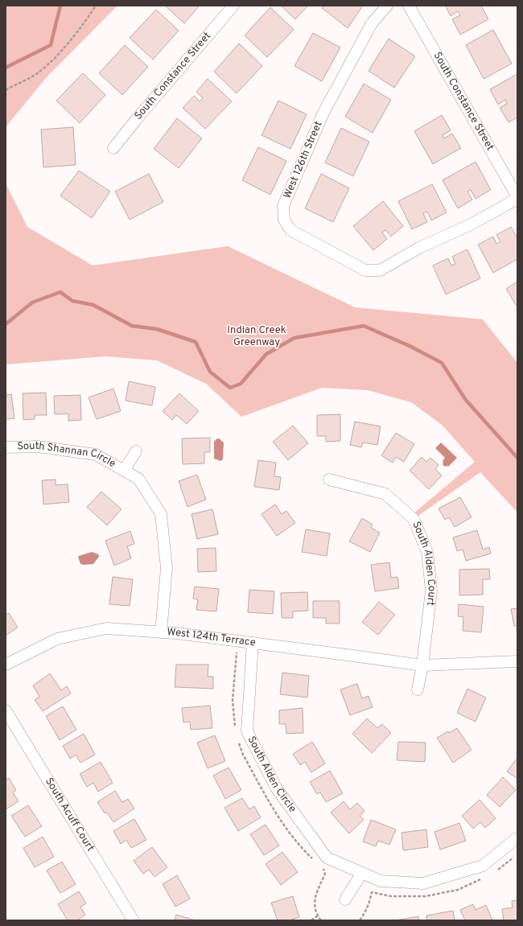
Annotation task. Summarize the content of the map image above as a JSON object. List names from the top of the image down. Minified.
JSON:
{"streets":{"street":["South Constance Street","West 126th Street","South Shannan Circle","South Alden Court","West 124th Terrace","South Alden Circle","South Acuff Court"]},"crossings":[["South Constance Street","West 126th Street"],["South Shannan Circle","West 124th Terrace"],["South Alden Court","West 124th Terrace"],["West 124th Terrace","South Alden Circle"]],"parks":["Indian Creek Greenway"]}
